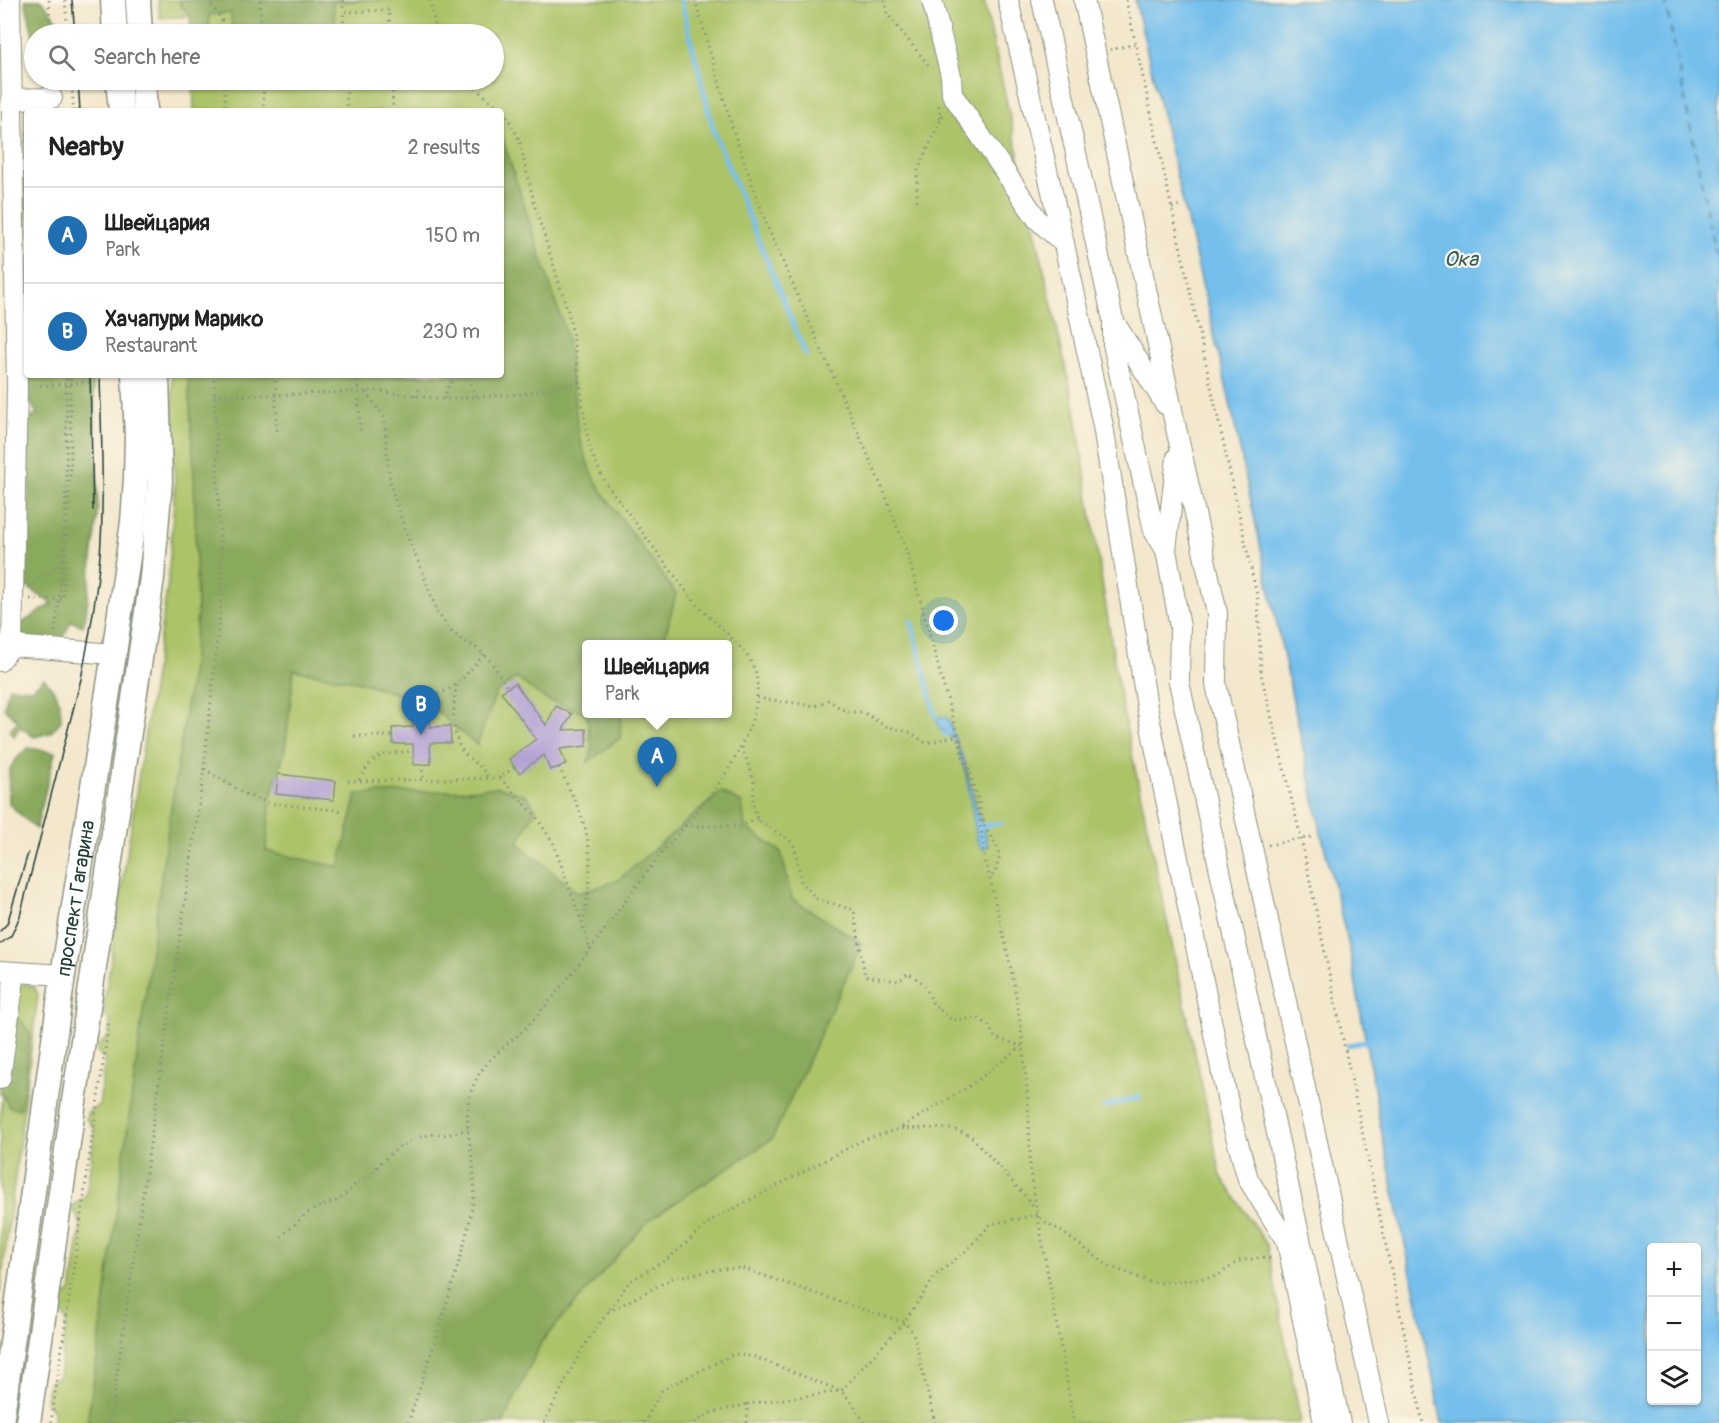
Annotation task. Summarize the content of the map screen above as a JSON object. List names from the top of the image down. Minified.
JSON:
{"streets":{"main road":["проспект Гагарина"]},"water":["Ока"],"page":{"search":"Search here","heading":["Nearby","2 results"],"list":[{"mark":"A","name":"Швейцария","note":"Park","value":"150 m"},{"mark":"B","name":"Хачапури Марико","note":"Restaurant","value":"230 m"}],"popup":["Швейцария","Park"],"pins":["B","A"],"map_buttons":["+","−"]}}
